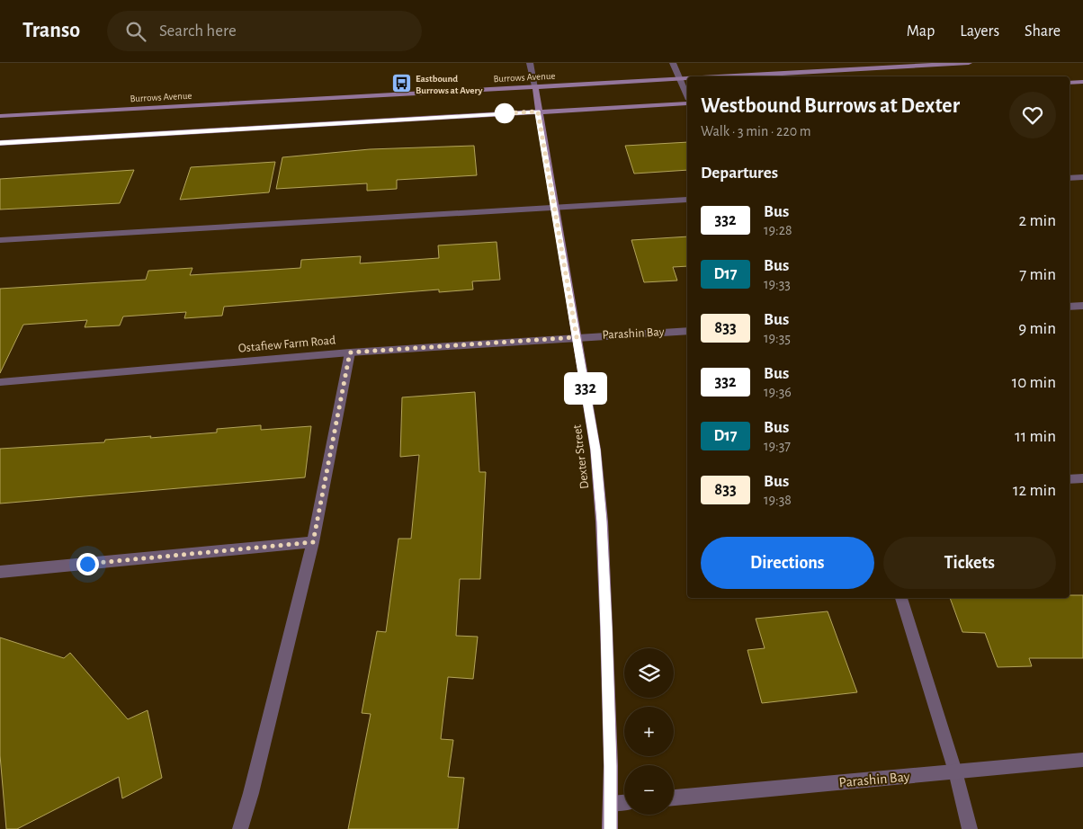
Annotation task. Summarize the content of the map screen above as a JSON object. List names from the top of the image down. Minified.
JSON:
{"streets":{"street":["Burrows Avenue","Parashin Bay","Ostafiew Farm Road","Dexter Street"]},"crossings":[["Burrows Avenue","Dexter Street"],["Parashin Bay","Ostafiew Farm Road"],["Parashin Bay","Dexter Street"],["Ostafiew Farm Road","Dexter Street"]],"places":{"bus stop":["Eastbound Burrows at Avery"]},"lines":["bus line 332"],"page":{"header":"Transo","search":"Search here","nav":["Map","Layers","Share"],"on_map":"332","heading":[["Westbound Burrows at Dexter","Walk · 3 min · 220 m"],"Departures"],"list":[{"mark":"332","name":"Bus","note":"19:28","value":"2 min"},{"mark":"D17","name":"Bus","note":"19:33","value":"7 min"},{"mark":"833","name":"Bus","note":"19:35","value":"9 min"},{"mark":"332","name":"Bus","note":"19:36","value":"10 min"},{"mark":"D17","name":"Bus","note":"19:37","value":"11 min"},{"mark":"833","name":"Bus","note":"19:38","value":"12 min"}],"buttons":["Directions","Tickets"],"map_buttons":["+","−"]}}
